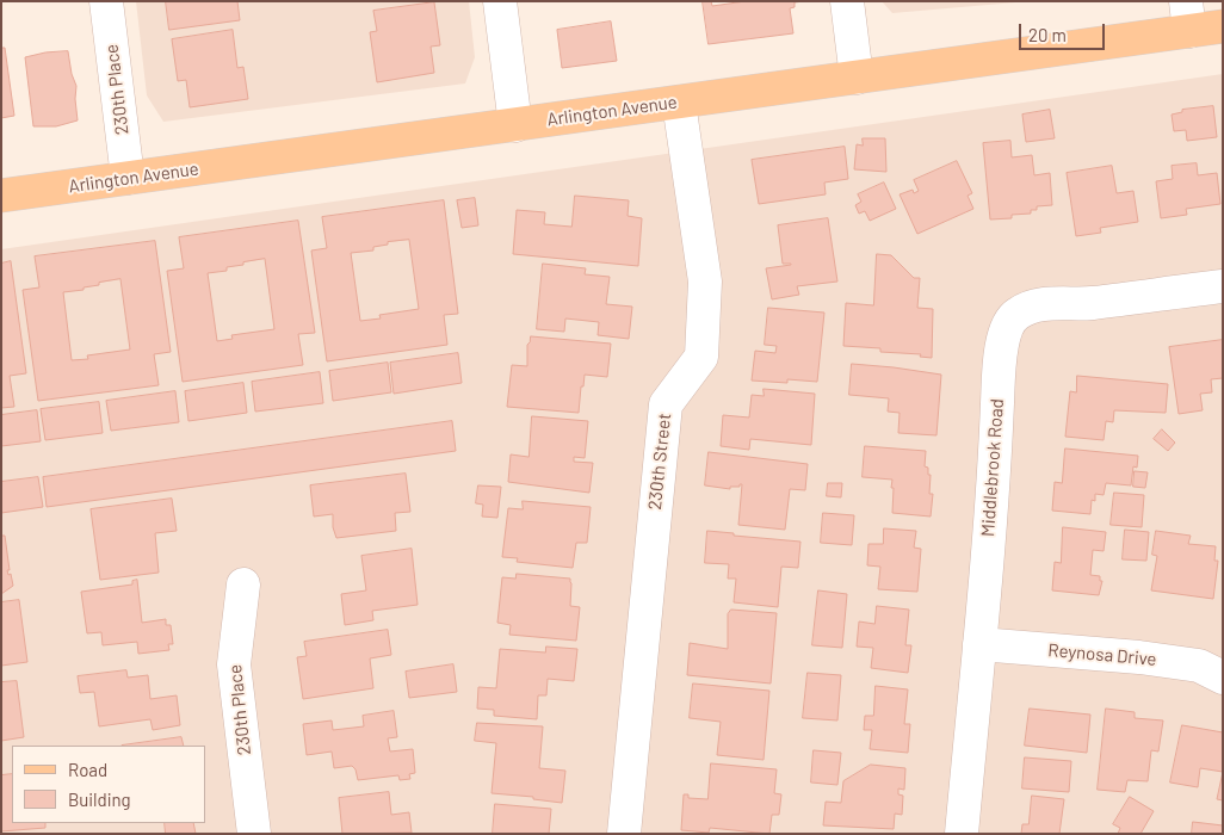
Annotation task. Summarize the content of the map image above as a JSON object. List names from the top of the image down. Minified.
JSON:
{"streets":{"main road":["Arlington Avenue"],"street":["230th Place","230th Street","Middlebrook Road","Reynosa Drive"]},"crossings":[["230th Place","Arlington Avenue"],["Arlington Avenue","230th Street"],["Middlebrook Road","Reynosa Drive"]],"legend":["Road","Building"],"scale_bar":"20 m"}
